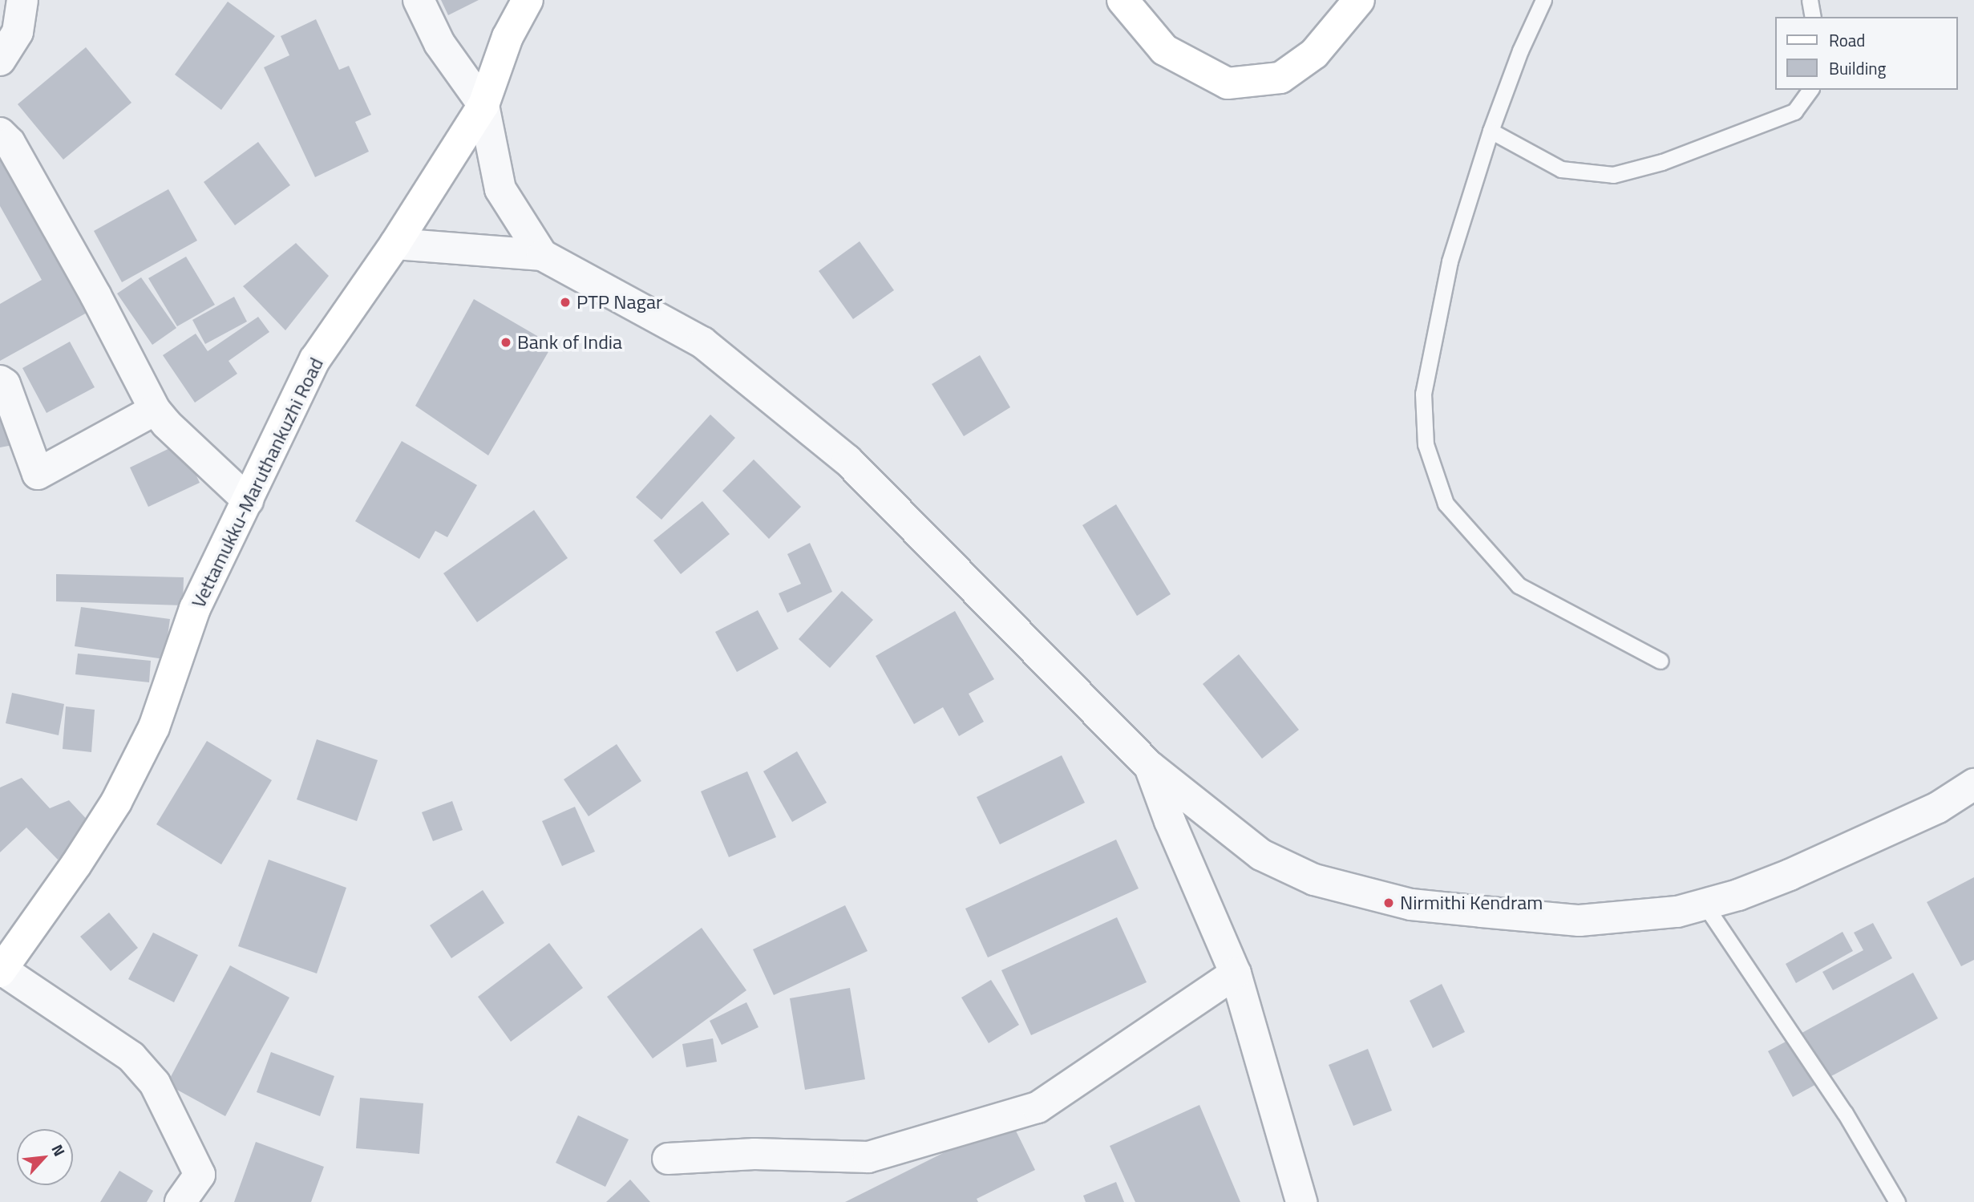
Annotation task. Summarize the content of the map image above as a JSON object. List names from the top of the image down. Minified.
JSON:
{"streets":{"main road":["Vettamukku-Maruthankuzhi Road"]},"places":["PTP Nagar","Bank of India","Nirmithi Kendram"],"legend":["Road","Building"],"north":"top right"}
